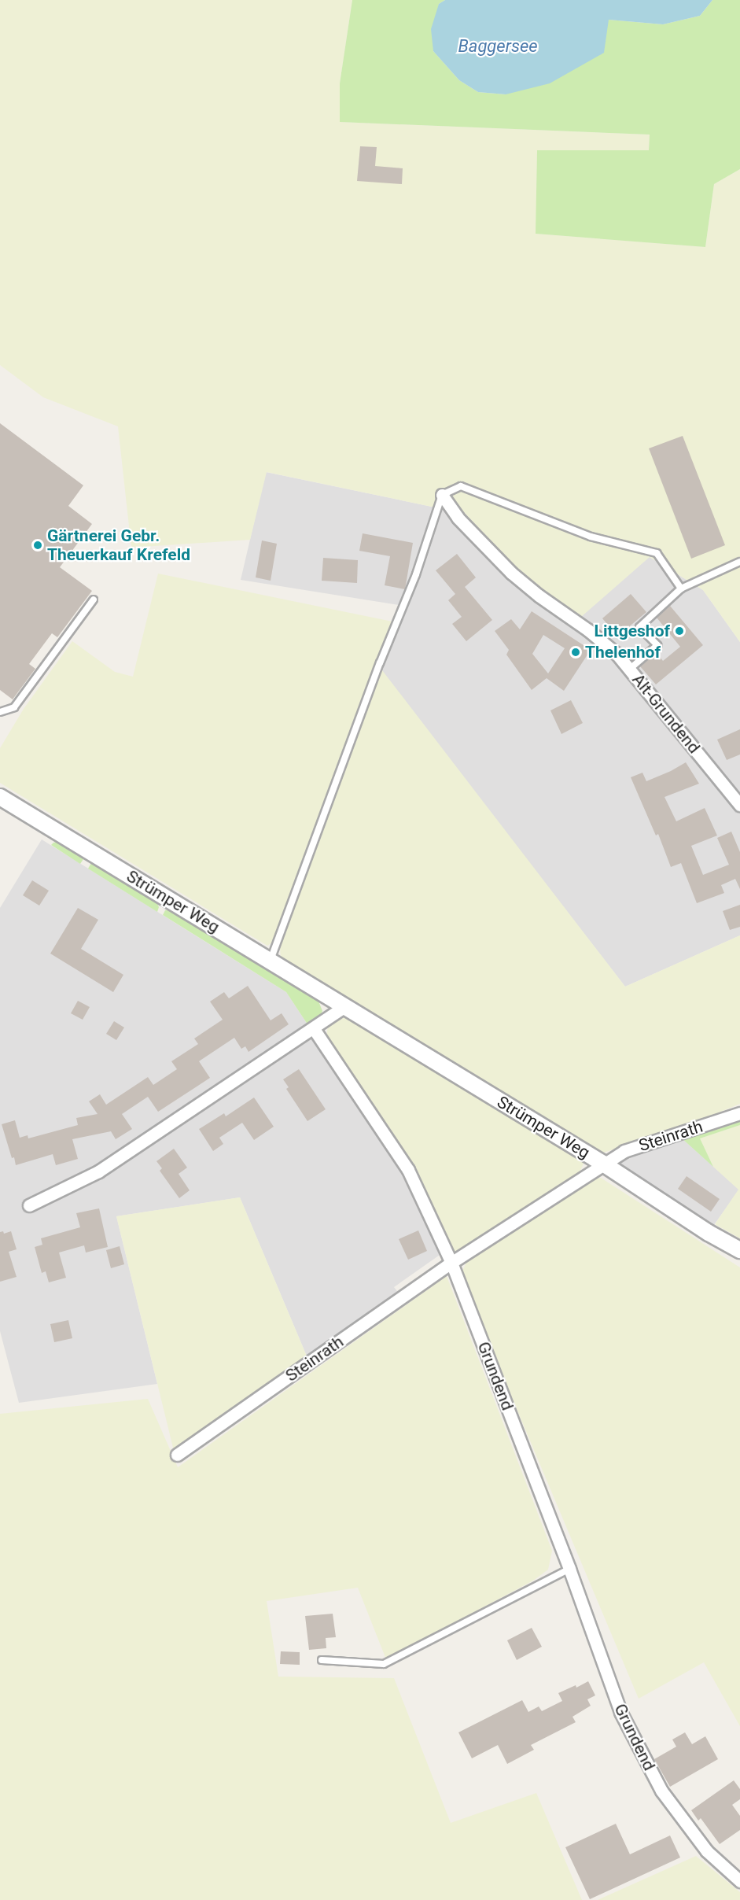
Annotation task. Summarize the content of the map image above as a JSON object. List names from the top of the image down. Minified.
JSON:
{"streets":{"street":["Alt-Grundend","Strümper Weg","Steinrath","Grundend"]},"crossings":[["Strümper Weg","Steinrath"],["Steinrath","Grundend"]],"water":["Baggersee"],"places":["Gärtnerei Gebr. Theuerkauf Krefeld","Littgeshof","Thelenhof"]}
